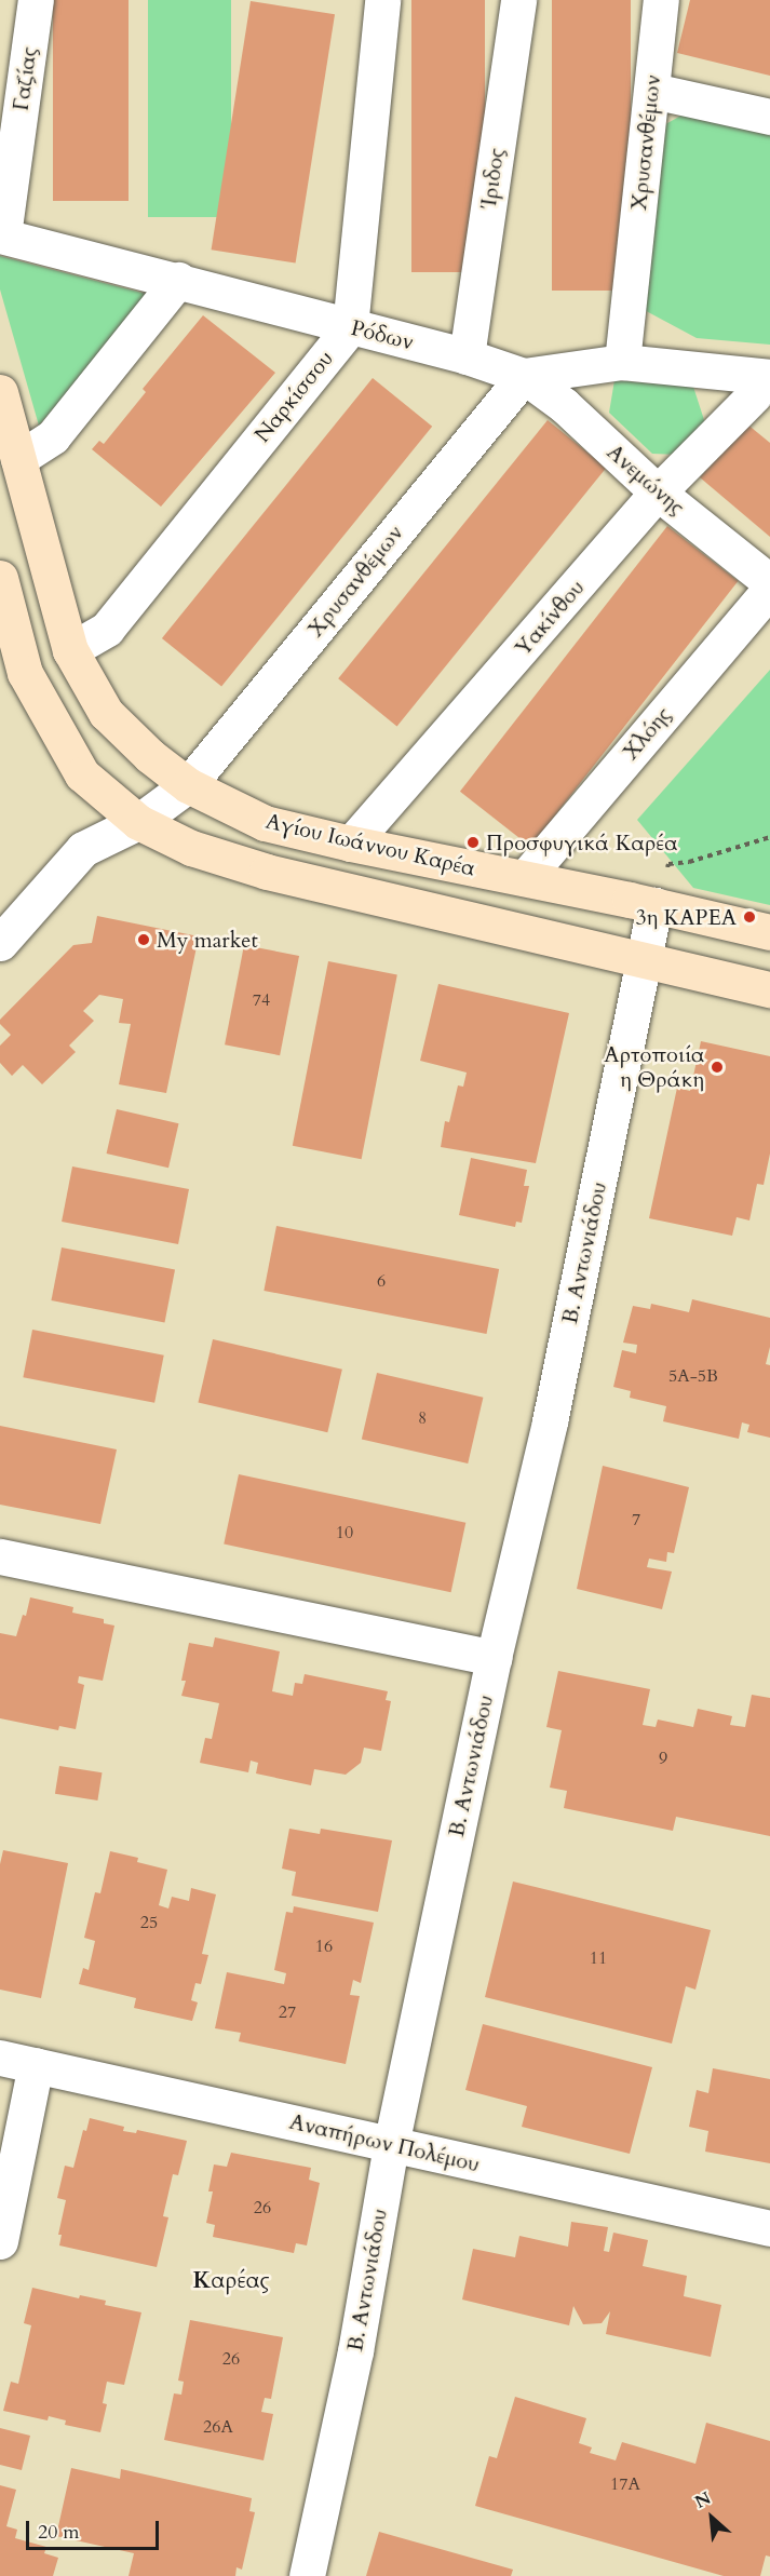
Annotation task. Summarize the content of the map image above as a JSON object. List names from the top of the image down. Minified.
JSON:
{"streets":{"street":["Γαζίας","Χρυσανθέμων","Ίριδος","Ρόδων","Ναρκίσσου","Ανεμώνης","Υακίνθου","Χλόης","Αγίου Ιωάννου Καρέα","Β. Αντωνιάδου","Αναπήρων Πολέμου"]},"crossings":[["Γαζίας","Ρόδων"],["Χρυσανθέμων","Ρόδων"],["Χρυσανθέμων","Ανεμώνης"],["Χρυσανθέμων","Αγίου Ιωάννου Καρέα"],["Ίριδος","Ρόδων"],["Ρόδων","Ναρκίσσου"],["Ρόδων","Ανεμώνης"],["Ρόδων","Υακίνθου"],["Ναρκίσσου","Αγίου Ιωάννου Καρέα"],["Ανεμώνης","Υακίνθου"],["Υακίνθου","Αγίου Ιωάννου Καρέα"],["Χλόης","Αγίου Ιωάννου Καρέα"],["Αγίου Ιωάννου Καρέα","Β. Αντωνιάδου"],["Β. Αντωνιάδου","Αναπήρων Πολέμου"]],"districts":["Καρέας"],"places":["Προσφυγικά Καρέα","3η ΚΑΡΕΑ","My market","Αρτοποιία η Θράκη"],"house_numbers":["74","6","5Α-5Β","8","7","10","9","25","16","11","27","26","26","26Α","17Α"],"scale_bar":"20 m","north":"top left"}
